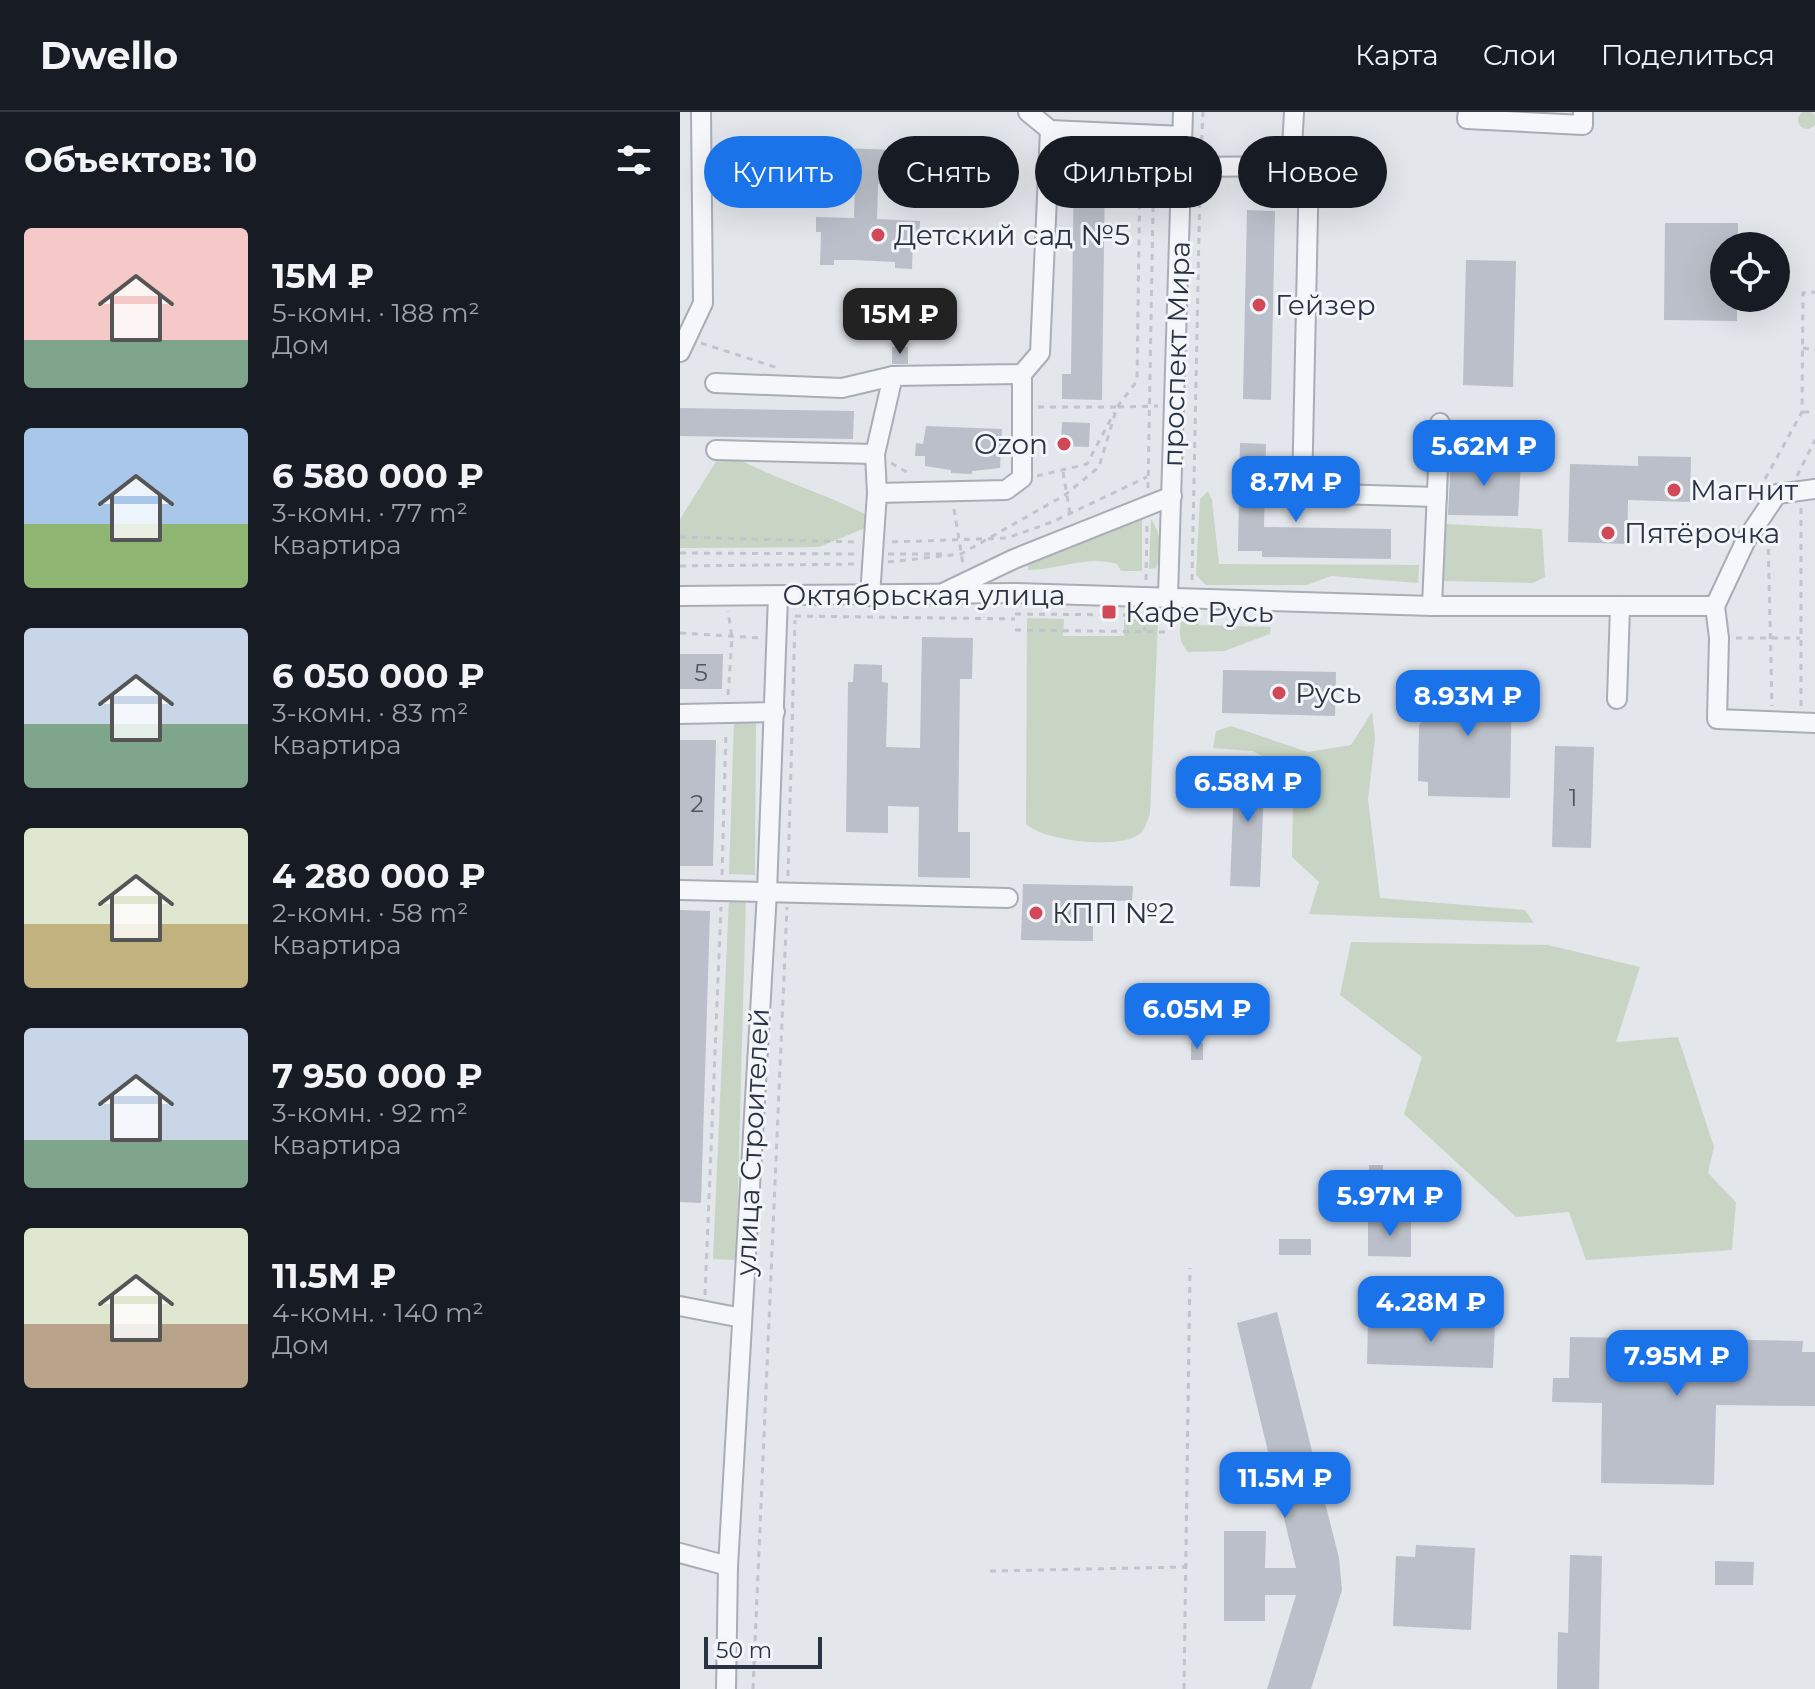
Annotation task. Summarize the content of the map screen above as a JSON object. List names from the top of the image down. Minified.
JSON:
{"streets":{"street":["проспект Мира","Октябрьская улица","улица Строителей"]},"crossings":[["проспект Мира","Октябрьская улица"],["Октябрьская улица","улица Строителей"]],"places":{"other":["Детский сад №5","Гейзер","Ozon","Магнит","Пятёрочка","Русь","КПП №2"],"transit":["Кафе Русь"]},"house_numbers":["5","1","2"],"scale_bar":"50 m","page":{"header":"Dwello","nav":["Карта","Слои","Поделиться"],"heading":"Объектов: 10","chip":["Купить","Снять","Фильтры","Новое"],"list":[{"name":"15M ₽","note":"5-комн. · 188 m² · Дом"},{"name":"6 580 000 ₽","note":"3-комн. · 77 m² · Квартира"},{"name":"6 050 000 ₽","note":"3-комн. · 83 m² · Квартира"},{"name":"4 280 000 ₽","note":"2-комн. · 58 m² · Квартира"},{"name":"7 950 000 ₽","note":"3-комн. · 92 m² · Квартира"},{"name":"11.5M ₽","note":"4-комн. · 140 m² · Дом"}],"price":["15M ₽","5.62M ₽","8.7M ₽","8.93M ₽","6.58M ₽","6.05M ₽","5.97M ₽","4.28M ₽","7.95M ₽","11.5M ₽"],"scale":"50 m"}}
